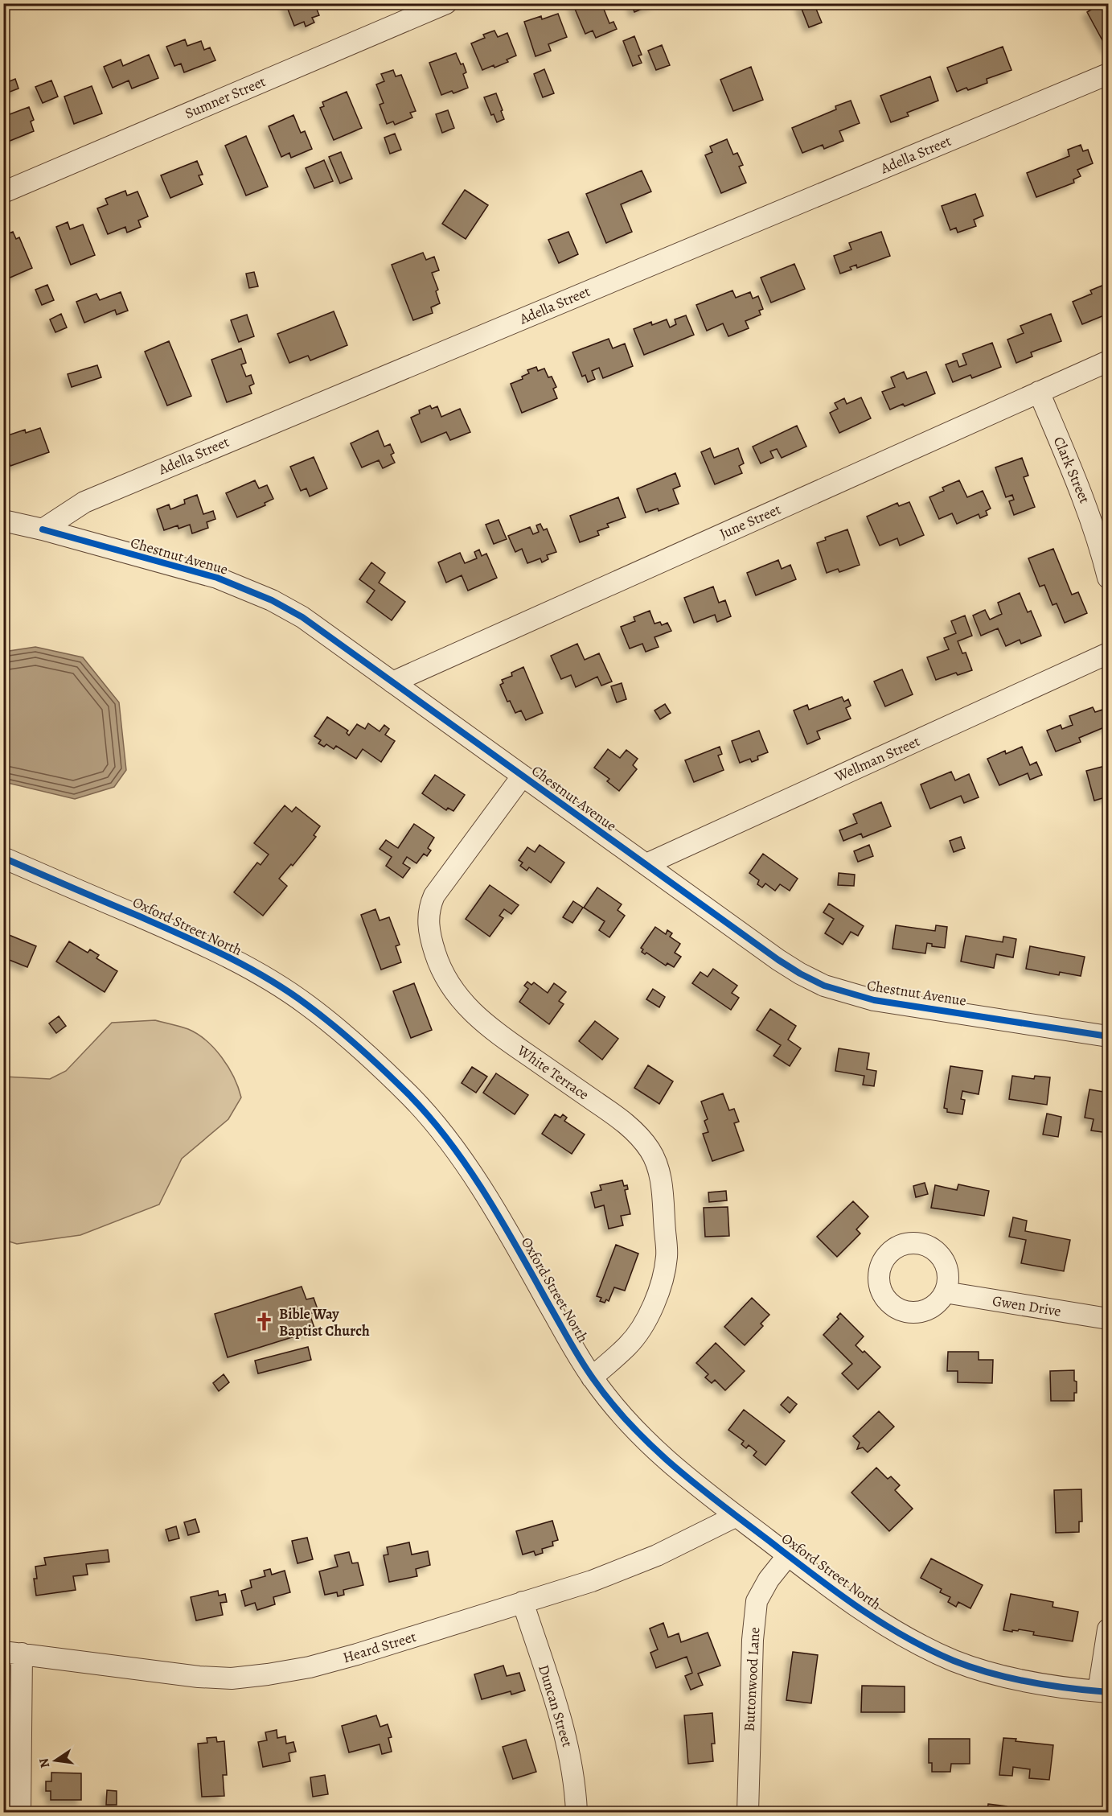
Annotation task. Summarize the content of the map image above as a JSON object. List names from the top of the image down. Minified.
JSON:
{"streets":{"street":["Sumner Street","Adella Street","Clark Street","June Street","Chestnut Avenue","Wellman Street","Oxford Street North","White Terrace","Gwen Drive","Heard Street","Buttonwood Lane","Duncan Street"]},"crossings":[["Adella Street","Chestnut Avenue"],["Clark Street","June Street"],["June Street","Chestnut Avenue"],["Chestnut Avenue","Wellman Street"],["Chestnut Avenue","White Terrace"],["Oxford Street North","White Terrace"],["Oxford Street North","Heard Street"],["Oxford Street North","Buttonwood Lane"],["Heard Street","Duncan Street"]],"places":{"church":["Bible Way Baptist Church"]},"north":"left"}
